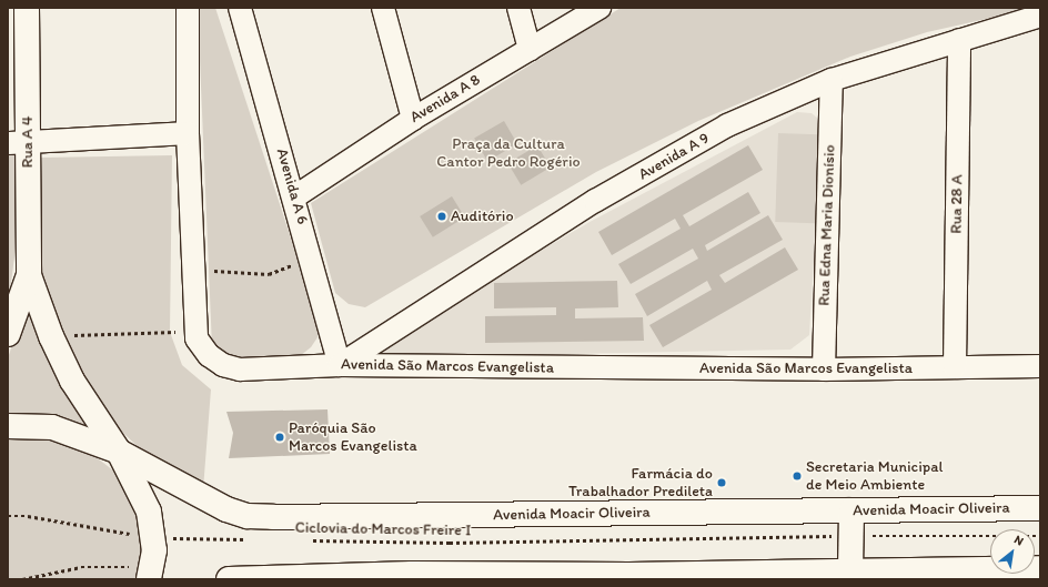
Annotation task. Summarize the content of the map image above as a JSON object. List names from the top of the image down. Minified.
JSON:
{"streets":{"main road":["Rua A 4","Avenida Moacir Oliveira"],"street":["Avenida A 8","Avenida A 9","Avenida A 6","Rua 28 A","Rua Edna Maria Dionísio","Avenida São Marcos Evangelista"],"path":["Ciclovia do Marcos Freire I"]},"crossings":[["Avenida A 8","Avenida A 6"],["Rua A 4","Avenida Moacir Oliveira"],["Avenida A 9","Avenida A 6"],["Avenida A 9","Rua 28 A"],["Avenida A 9","Rua Edna Maria Dionísio"],["Avenida A 9","Avenida São Marcos Evangelista"],["Avenida A 6","Avenida São Marcos Evangelista"],["Rua 28 A","Avenida São Marcos Evangelista"],["Rua Edna Maria Dionísio","Avenida São Marcos Evangelista"]],"parks":["Praça da Cultura Cantor Pedro Rogério"],"places":["Auditório","Paróquia São Marcos Evangelista","Secretaria Municipal de Meio Ambiente","Farmácia do Trabalhador Predileta"],"north":"top right"}
